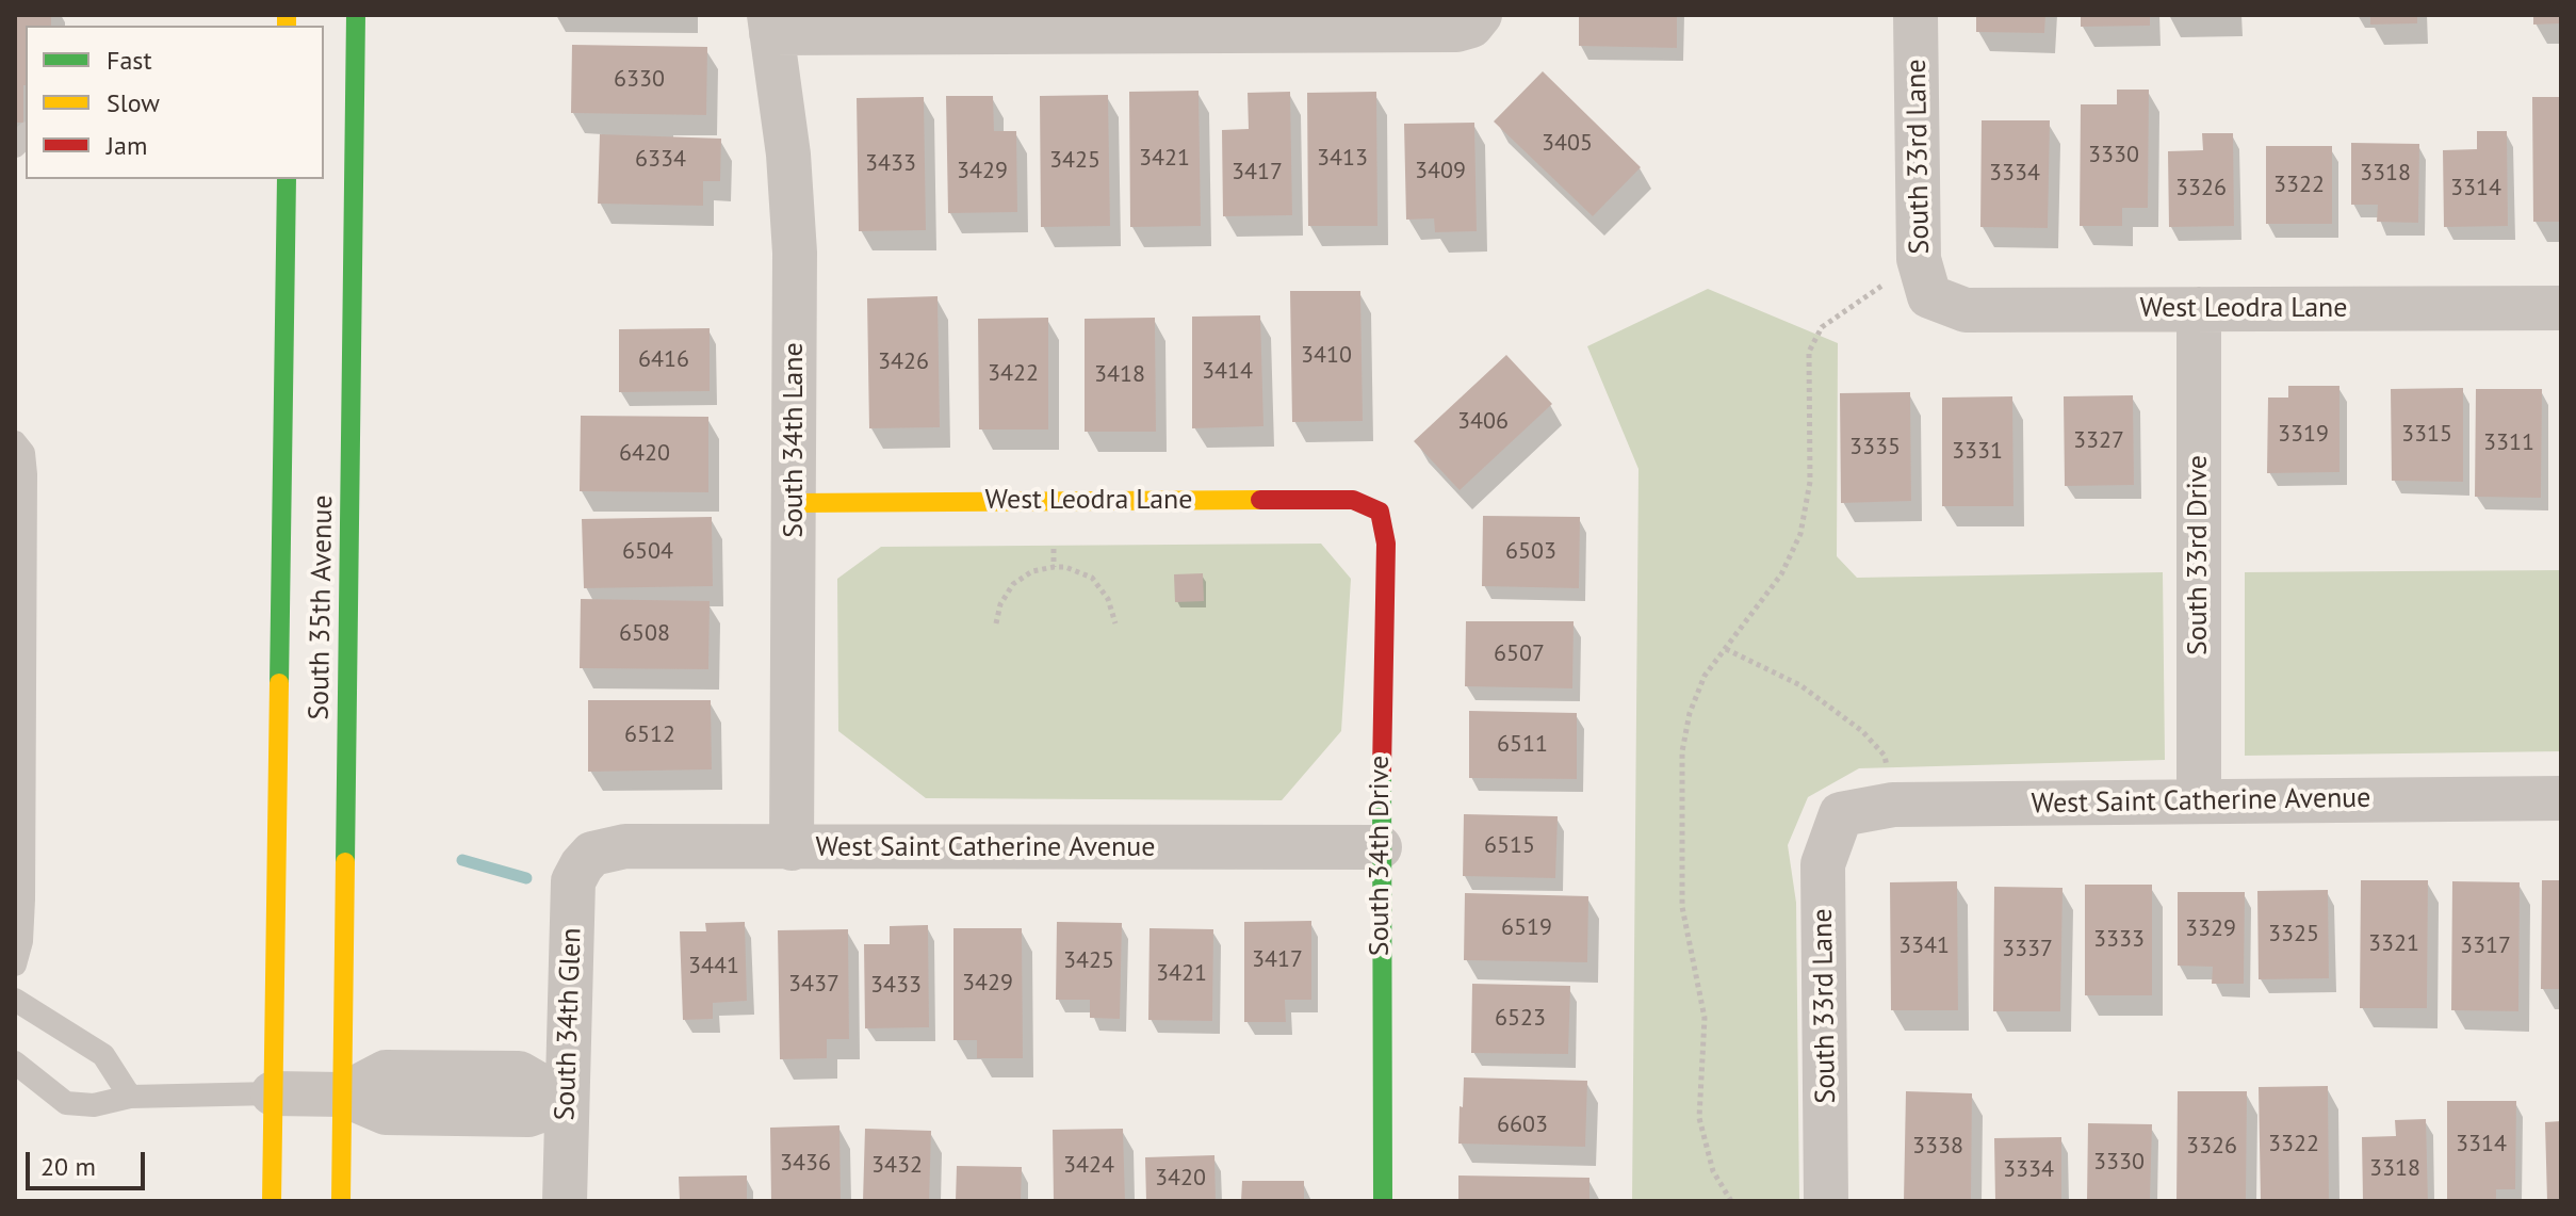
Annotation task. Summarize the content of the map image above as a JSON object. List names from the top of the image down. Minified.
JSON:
{"streets":{"main road":["West Leodra Lane","South 35th Avenue","South 34th Drive"],"street":["South 33rd Lane","South 34th Lane","South 33rd Drive","West Saint Catherine Avenue","South 34th Glen"]},"crossings":[["South 33rd Lane","West Leodra Lane"],["South 33rd Lane","West Saint Catherine Avenue"],["West Leodra Lane","South 34th Lane"],["West Leodra Lane","South 33rd Drive"],["West Leodra Lane","South 34th Drive"],["South 34th Lane","West Saint Catherine Avenue"],["South 33rd Drive","West Saint Catherine Avenue"],["West Saint Catherine Avenue","South 34th Drive"],["West Saint Catherine Avenue","South 34th Glen"]],"house_numbers":["6330","3405","3330","3421","3413","6334","3425","3433","3429","3409","3417","3334","3318","3322","3326","3314","3410","6416","3426","3414","3422","3418","3406","3319","3315","3327","3311","3335","3331","6420","6504","6503","6508","6507","6512","6511","6515","6519","3329","3325","3333","3321","3341","3317","3337","3417","3425","3441","3421","3429","3437","3433","6523","6603","3322","3314","3338","3326","3330","3436","3432","3424","3318","3334","3420"],"legend":["Fast","Slow","Jam"],"scale_bar":"20 m"}
